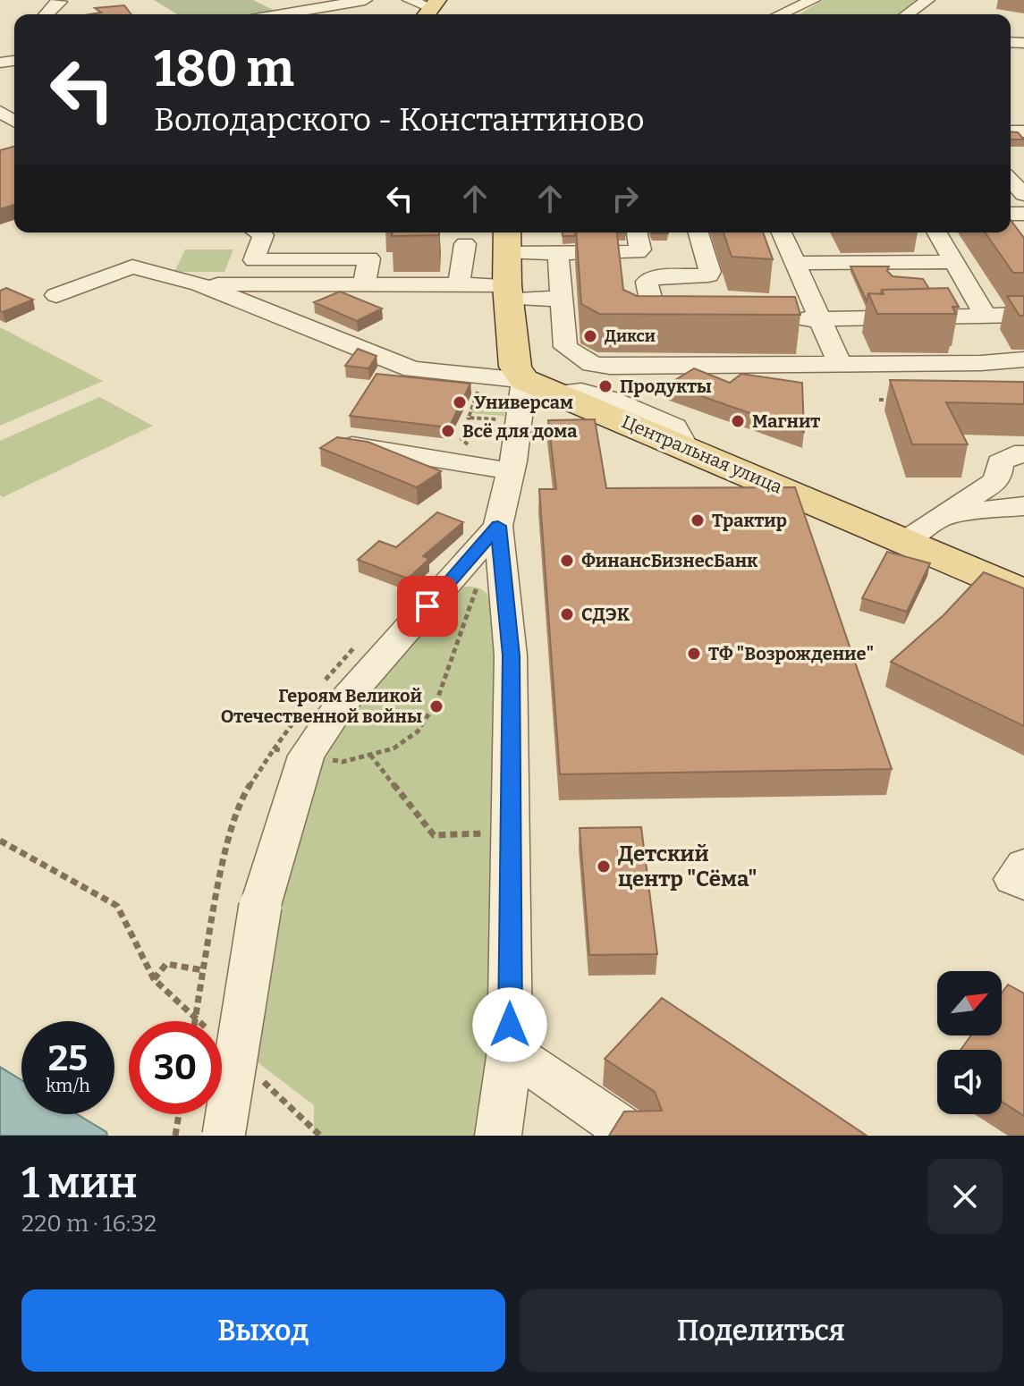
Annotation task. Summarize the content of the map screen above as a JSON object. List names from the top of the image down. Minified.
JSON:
{"streets":{"main road":["Центральная улица"]},"places":["Дикси","Продукты","Универсам","Магнит","Всё для дома","Трактир","ФинансБизнесБанк","СДЭК","ТФ \"Возрождение\"","Героям Великой Отечественной войны","Детский центр \"Сёма\""],"north":"top right","page":{"turn":["180 m","Володарского - Константиново"],"speed":"25 km/h","limit":"30","heading":["1 мин","220 m · 16:32"],"buttons":["Выход","Поделиться"]}}
